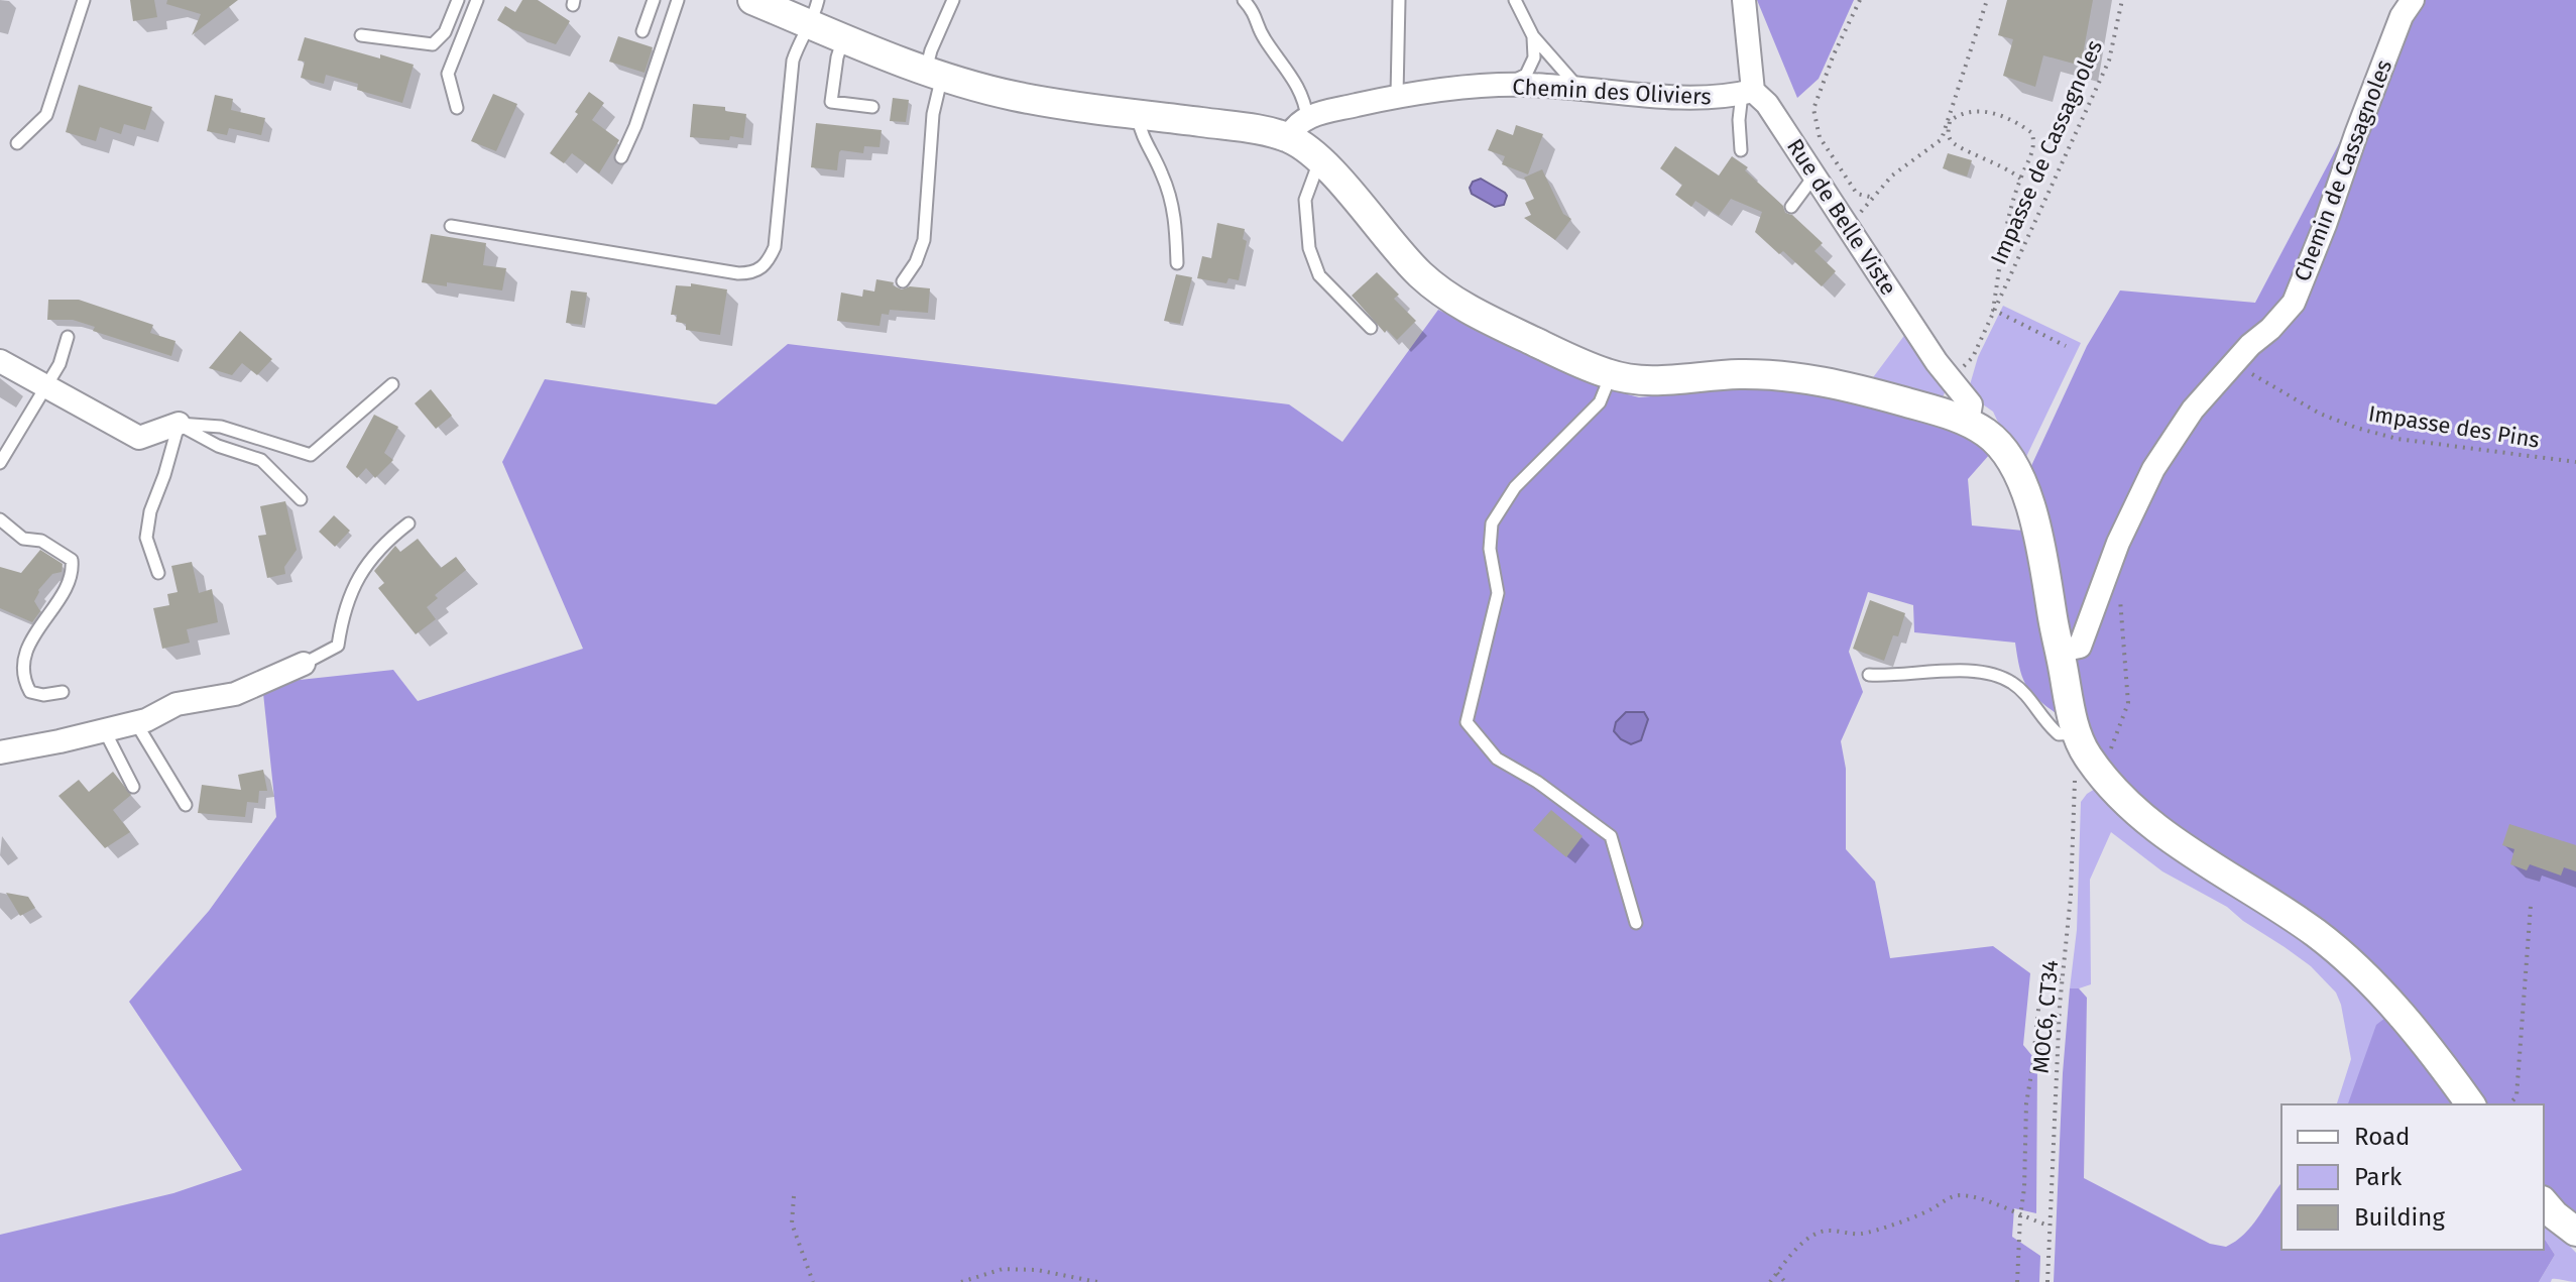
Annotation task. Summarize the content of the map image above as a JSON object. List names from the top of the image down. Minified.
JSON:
{"streets":{"street":["Chemin des Oliviers","Chemin de Cassagnoles","Rue de Belle Viste"],"path":["Impasse de Cassagnoles","Impasse des Pins","MOC6, CT34"]},"crossings":[["Chemin des Oliviers","Rue de Belle Viste"],["Impasse de Cassagnoles","Rue de Belle Viste"]],"legend":["Road","Park","Building"]}
